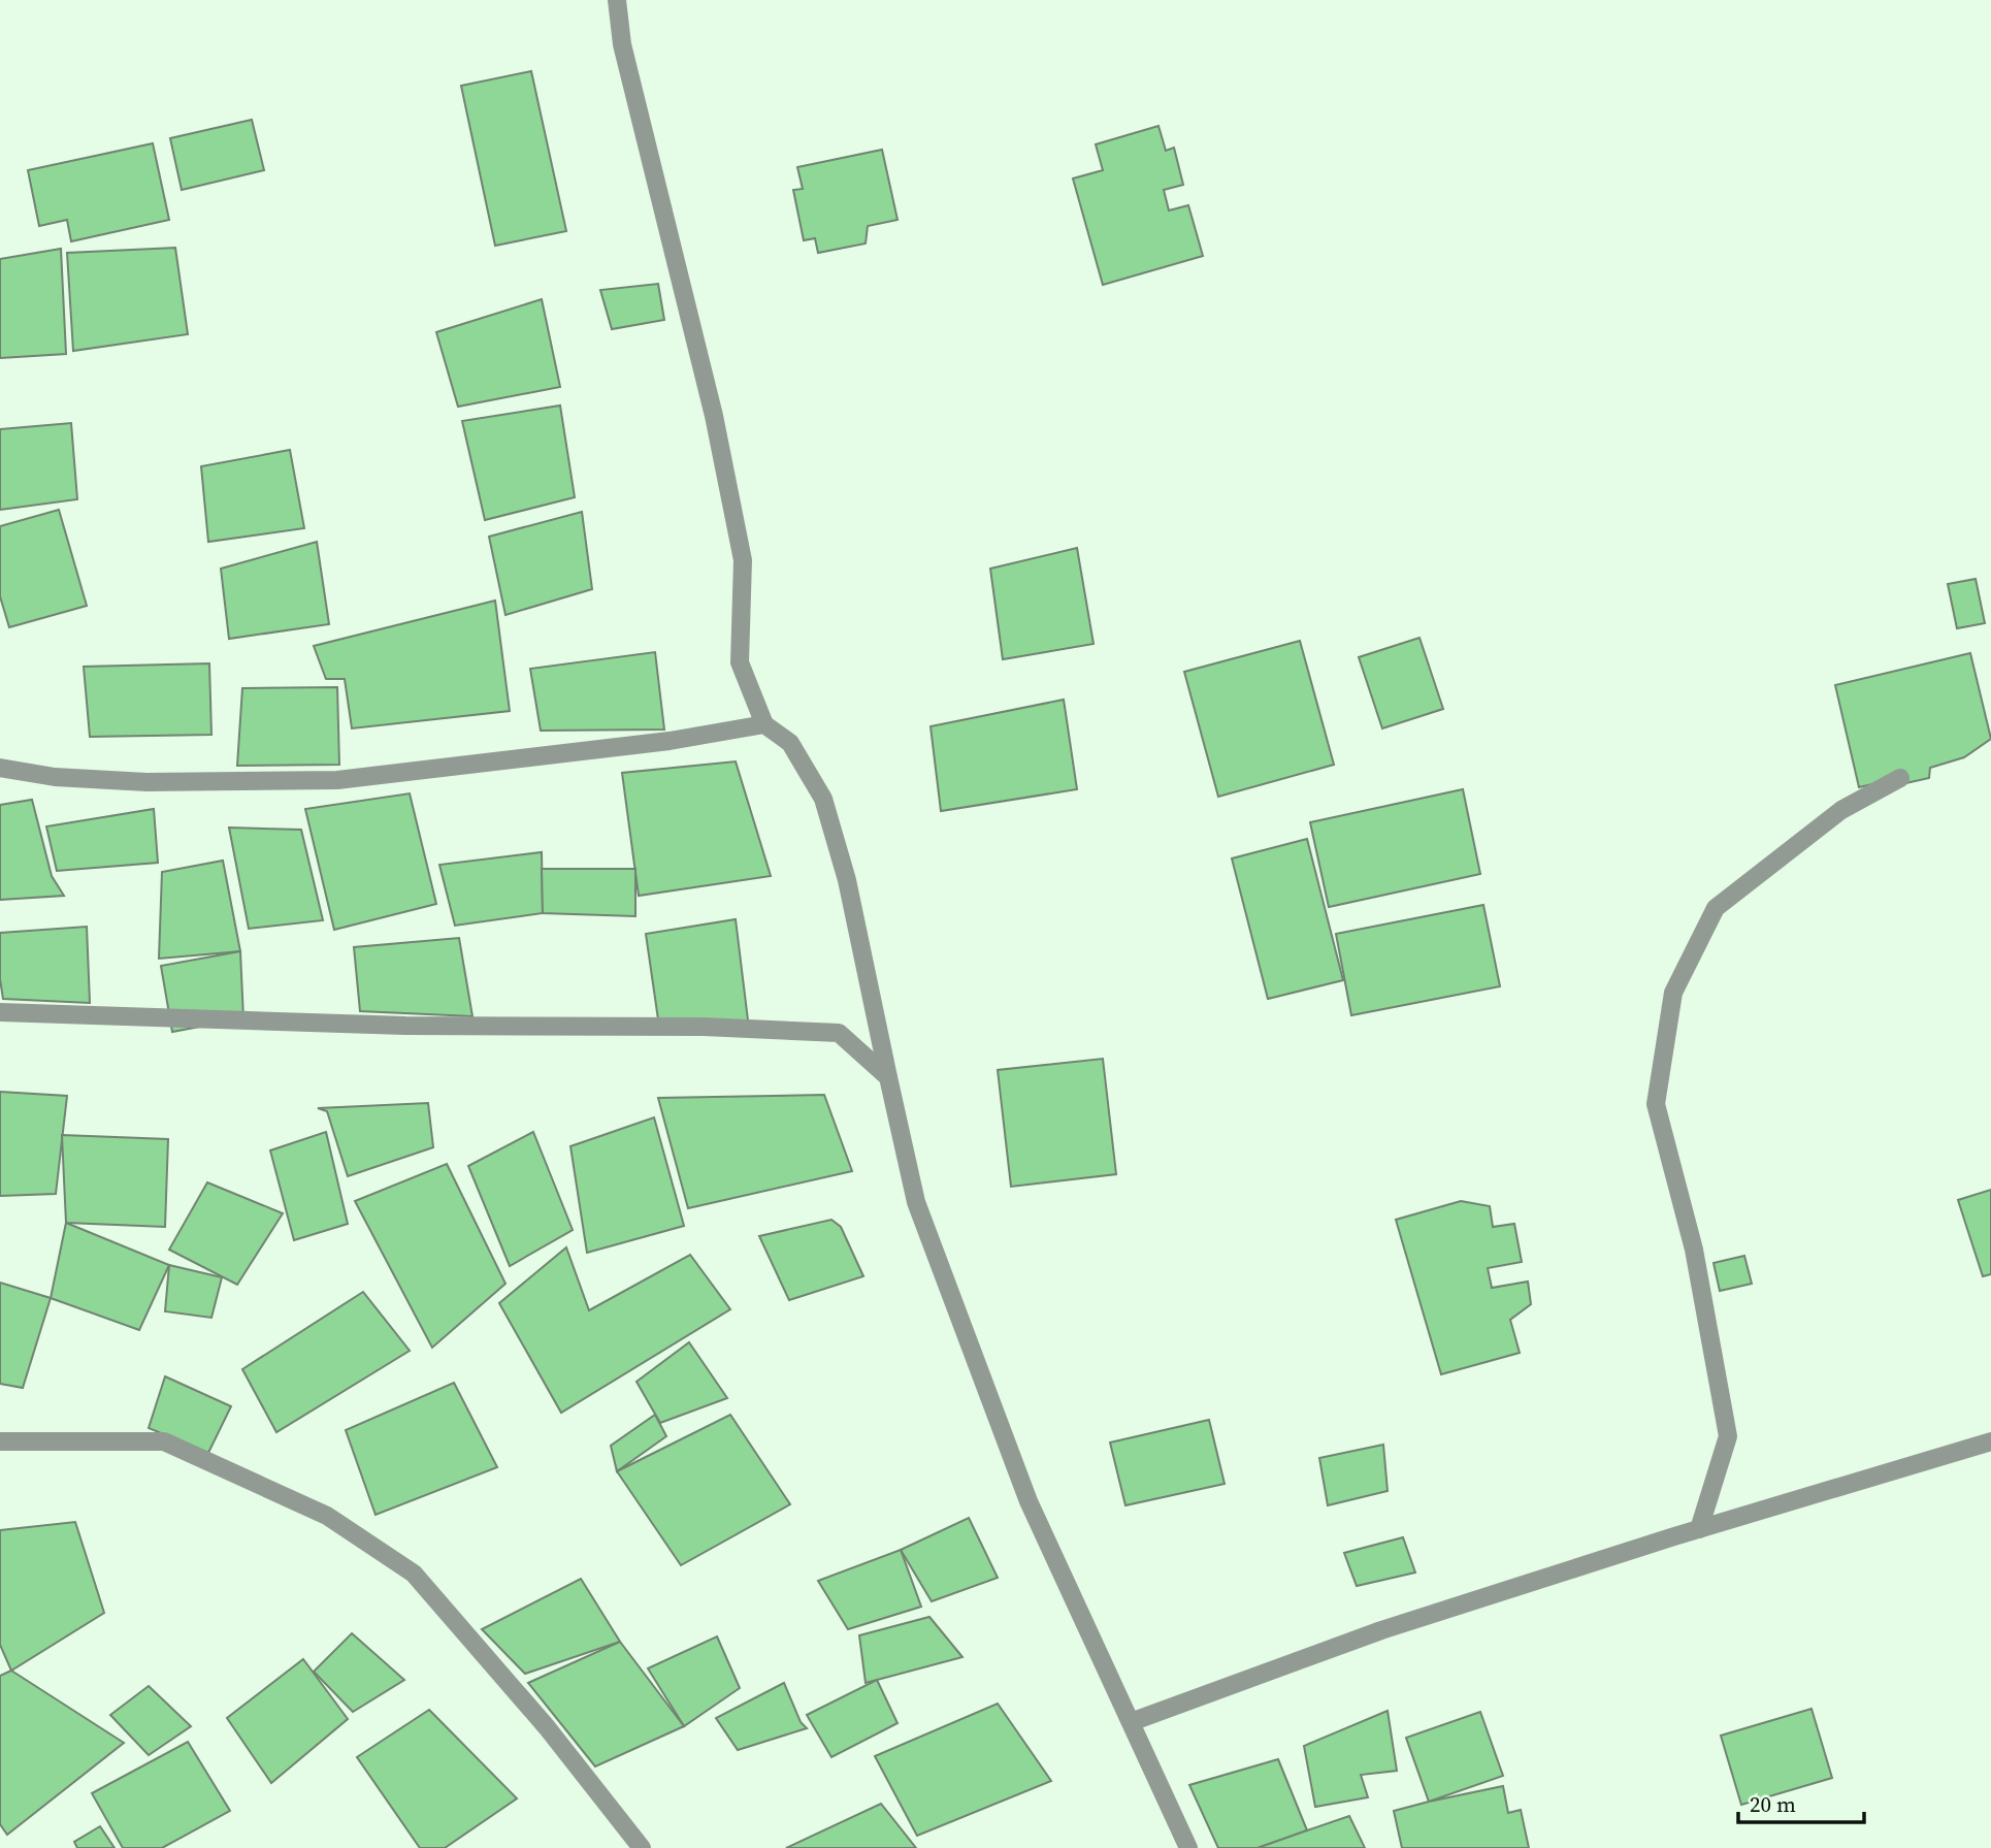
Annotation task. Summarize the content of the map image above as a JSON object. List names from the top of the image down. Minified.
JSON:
{"scale_bar":"20 m"}
